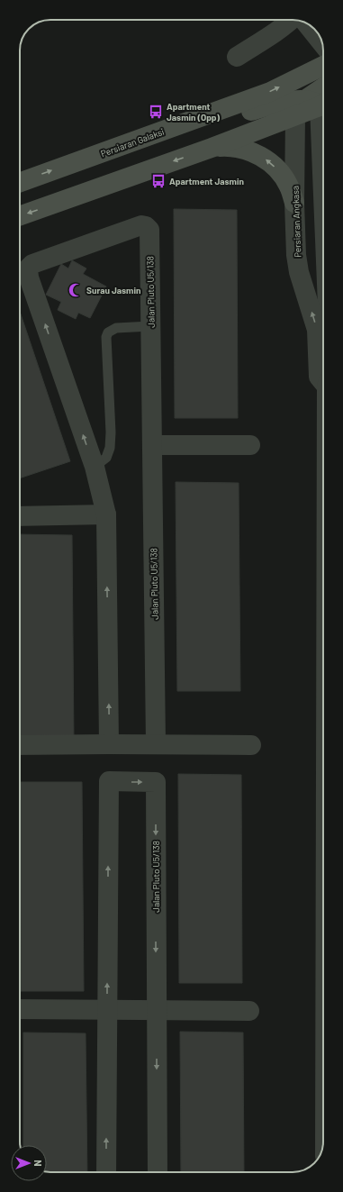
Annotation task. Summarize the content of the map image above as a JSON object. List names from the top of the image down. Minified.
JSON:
{"streets":{"main road":["Persiaran Galaksi"],"street":["Persiaran Angkasa","Jalan Pluto U5/138"]},"places":{"bus stop":["Apartment Jasmin (Opp)","Apartment Jasmin"],"mosque":["Surau Jasmin"]},"north":"right"}
